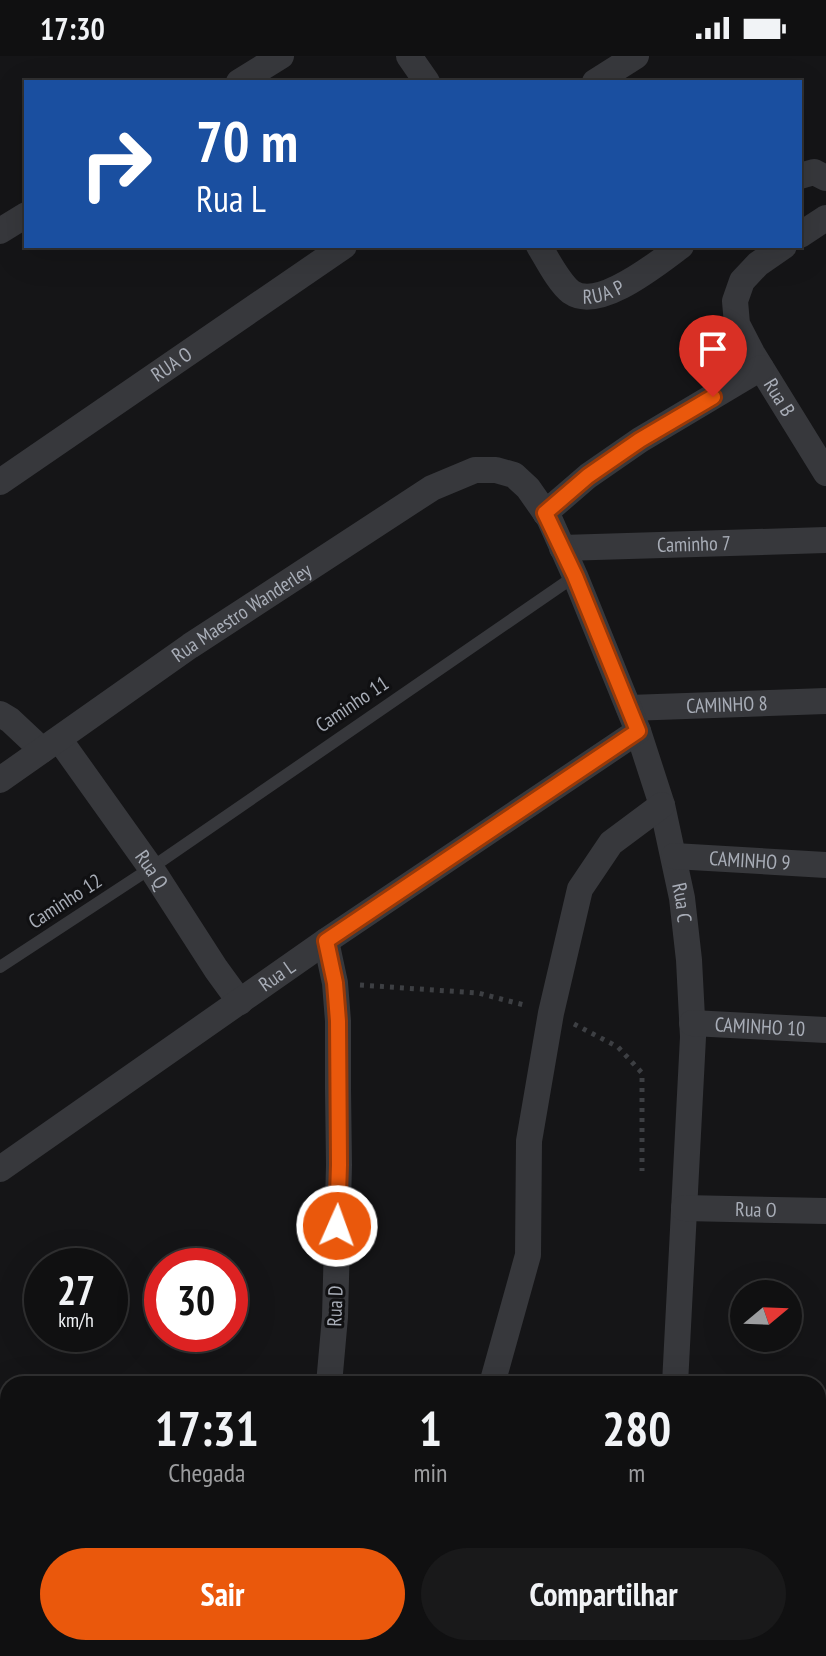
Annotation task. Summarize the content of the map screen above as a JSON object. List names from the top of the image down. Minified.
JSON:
{"streets":{"street":["RUA P","RUA O","Rua B","Caminho 7","Rua Maestro Wanderley","CAMINHO 8","CAMINHO 9","Rua Q","Rua C","Rua L","CAMINHO 10","Rua O","Rua D"],"lane":["Caminho 11","Caminho 12"]},"crossings":[["Caminho 7","Rua C"],["Rua Maestro Wanderley","Rua Q"],["Rua Maestro Wanderley","Rua C"],["Caminho 11","Rua Q"],["Caminho 11","Caminho 12"],["Caminho 11","Rua C"],["CAMINHO 8","Rua C"],["CAMINHO 8","Rua L"],["CAMINHO 9","Rua C"],["Rua Q","Caminho 12"],["Rua Q","Rua L"],["Rua C","Rua L"],["Rua C","CAMINHO 10"],["Rua C","Rua O"],["Rua L","Rua D"]],"north":"right","page":{"status":"17:30","turn":["70 m","Rua L"],"speed":"27 km/h","limit":"30","eta":["17:31","Chegada","1","min","280","m"],"buttons":["Sair","Compartilhar"]}}
